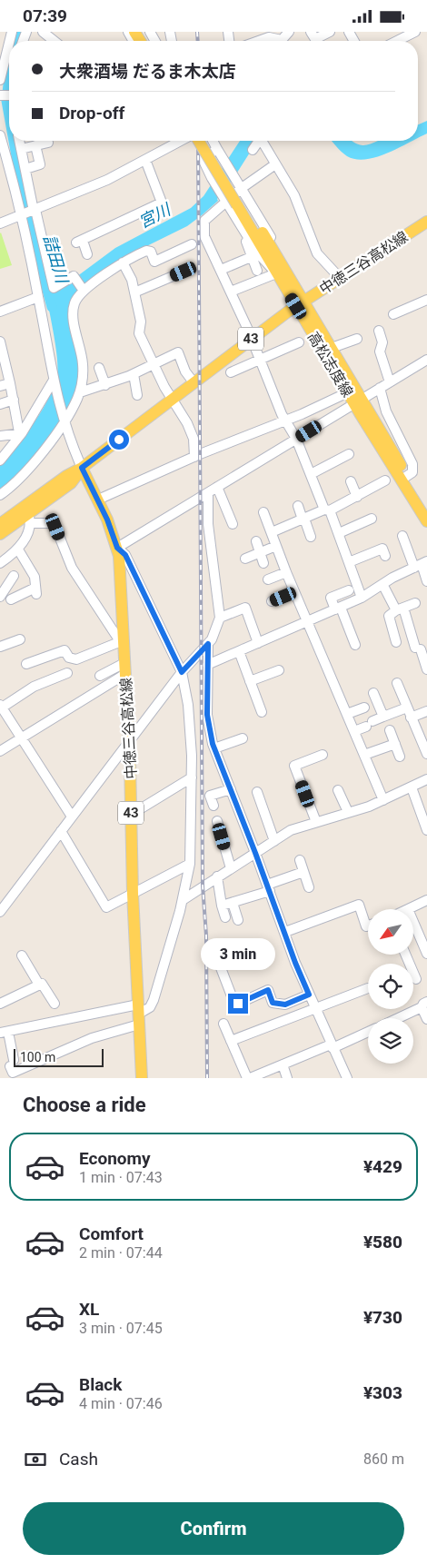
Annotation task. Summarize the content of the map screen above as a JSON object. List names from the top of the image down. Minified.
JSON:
{"streets":{"main road":["中徳三谷高松線","43","高松志度線"]},"crossings":[["中徳三谷高松線","高松志度線"]],"water":["宮川","詰田川"],"scale_bar":"100 m","north":"bottom left","page":{"status":"07:39","banner":["大衆酒場 だるま木太店","Drop-off"],"bubble":"3 min","scale":"100 m","heading":"Choose a ride","list":[{"name":"Economy","note":"1 min · 07:43","value":"¥429"},{"name":"Comfort","note":"2 min · 07:44","value":"¥580"},{"name":"XL","note":"3 min · 07:45","value":"¥730"},{"name":"Black","note":"4 min · 07:46","value":"¥303"}],"pay":["Cash","860 m"],"buttons":"Confirm"}}
